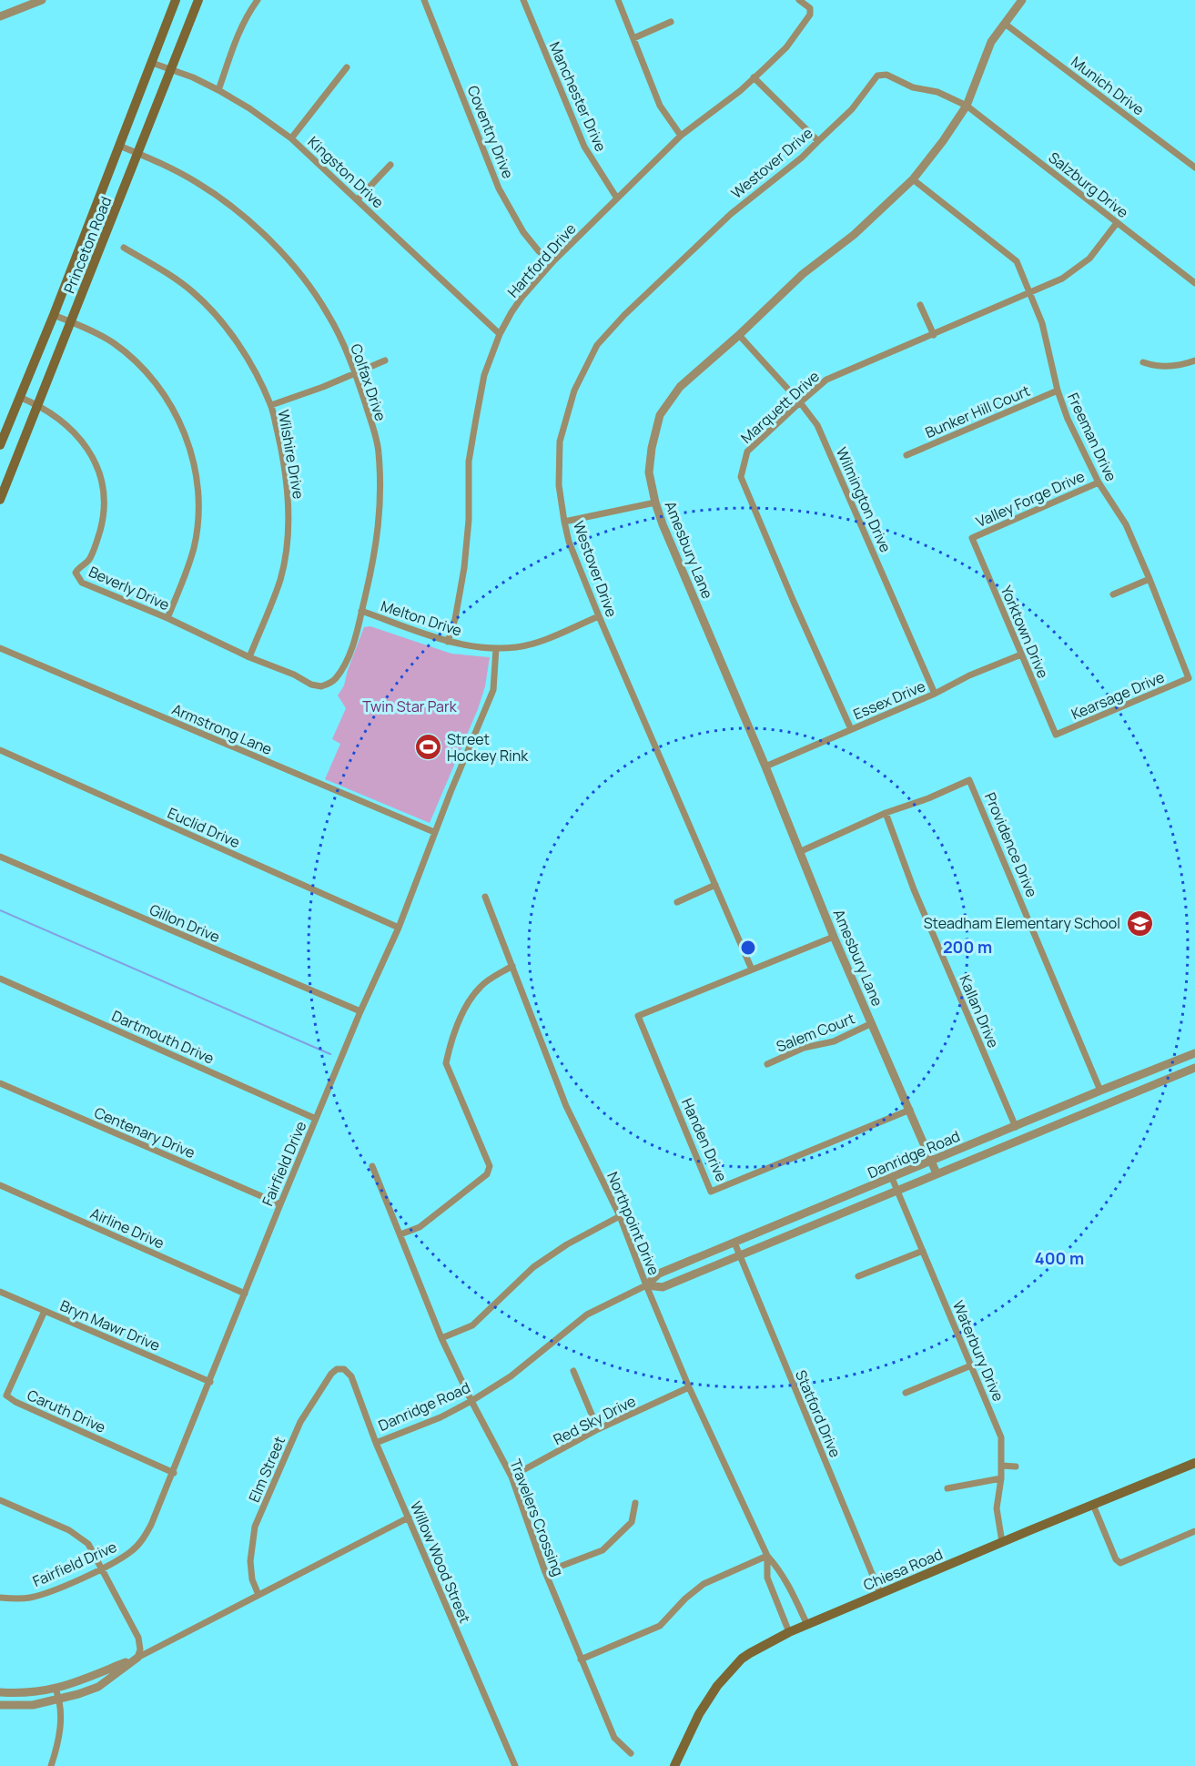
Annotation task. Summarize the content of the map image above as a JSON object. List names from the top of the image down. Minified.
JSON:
{"streets":{"main road":["Princeton Road","Chiesa Road"],"street":["Munich Drive","Manchester Drive","Coventry Drive","Westover Drive","Kingston Drive","Salzburg Drive","Hartford Drive","Colfax Drive","Marquett Drive","Bunker Hill Court","Freeman Drive","Wilshire Drive","Valley Forge Drive","Wilmington Drive","Amesbury Lane","Beverly Drive","Melton Drive","Yorktown Drive","Kearsage Drive","Essex Drive","Armstrong Lane","Euclid Drive","Providence Drive","Gillon Drive","Kallan Drive","Salem Court","Dartmouth Drive","Centenary Drive","Handen Drive","Danridge Road","Fairfield Drive","Northpoint Drive","Airline Drive","Bryn Mawr Drive","Waterbury Drive","Caruth Drive","Statford Drive","Red Sky Drive","Elm Street","Travelers Crossing","Willow Wood Street"]},"crossings":[["Munich Drive","Amesbury Lane"],["Manchester Drive","Hartford Drive"],["Coventry Drive","Hartford Drive"],["Westover Drive","Salzburg Drive"],["Westover Drive","Amesbury Lane"],["Westover Drive","Melton Drive"],["Westover Drive","Handen Drive"],["Kingston Drive","Princeton Road"],["Kingston Drive","Hartford Drive"],["Salzburg Drive","Marquett Drive"],["Salzburg Drive","Amesbury Lane"],["Princeton Road","Colfax Drive"],["Princeton Road","Beverly Drive"],["Hartford Drive","Melton Drive"],["Colfax Drive","Beverly Drive"],["Colfax Drive","Melton Drive"],["Marquett Drive","Freeman Drive"],["Marquett Drive","Wilmington Drive"],["Marquett Drive","Essex Drive"],["Bunker Hill Court","Freeman Drive"],["Freeman Drive","Valley Forge Drive"],["Freeman Drive","Amesbury Lane"],["Freeman Drive","Kearsage Drive"],["Wilshire Drive","Beverly Drive"],["Valley Forge Drive","Yorktown Drive"],["Wilmington Drive","Amesbury Lane"],["Wilmington Drive","Essex Drive"],["Amesbury Lane","Essex Drive"],["Amesbury Lane","Providence Drive"],["Amesbury Lane","Salem Court"],["Amesbury Lane","Handen Drive"],["Amesbury Lane","Danridge Road"],["Melton Drive","Fairfield Drive"],["Yorktown Drive","Kearsage Drive"],["Yorktown Drive","Essex Drive"],["Armstrong Lane","Fairfield Drive"],["Euclid Drive","Fairfield Drive"],["Providence Drive","Kallan Drive"],["Providence Drive","Danridge Road"],["Gillon Drive","Fairfield Drive"],["Kallan Drive","Danridge Road"],["Dartmouth Drive","Fairfield Drive"],["Centenary Drive","Fairfield Drive"],["Danridge Road","Northpoint Drive"],["Danridge Road","Waterbury Drive"],["Danridge Road","Statford Drive"],["Danridge Road","Travelers Crossing"],["Danridge Road","Willow Wood Street"],["Fairfield Drive","Airline Drive"],["Fairfield Drive","Bryn Mawr Drive"],["Fairfield Drive","Caruth Drive"],["Northpoint Drive","Red Sky Drive"],["Northpoint Drive","Chiesa Road"],["Bryn Mawr Drive","Caruth Drive"],["Waterbury Drive","Chiesa Road"],["Statford Drive","Chiesa Road"],["Red Sky Drive","Travelers Crossing"],["Elm Street","Willow Wood Street"]],"parks":["Twin Star Park"],"places":{"sports":["Street Hockey Rink"],"school or university":["Steadham Elementary School"]},"rings":["200 m","400 m"]}
